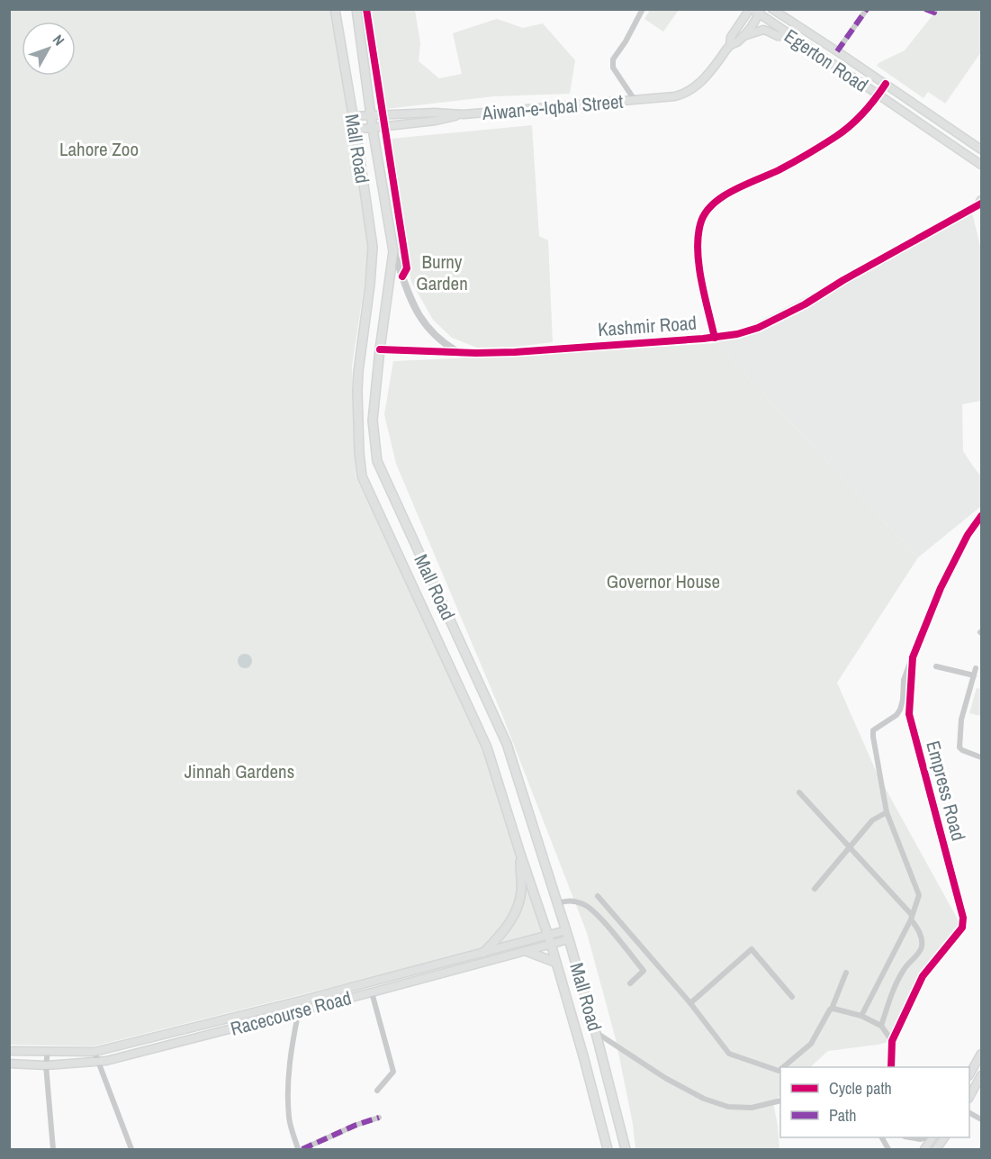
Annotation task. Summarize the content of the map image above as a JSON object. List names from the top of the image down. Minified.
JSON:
{"streets":{"main road":["Egerton Road","Aiwan-e-Iqbal Street","Mall Road","Racecourse Road"],"street":["Kashmir Road","Empress Road"]},"crossings":[["Egerton Road","Aiwan-e-Iqbal Street"],["Aiwan-e-Iqbal Street","Mall Road"],["Mall Road","Kashmir Road"],["Mall Road","Racecourse Road"]],"parks":["Lahore Zoo","Burny Garden","Governor House","Jinnah Gardens"],"legend":["Cycle path","Path"],"north":"top right"}
